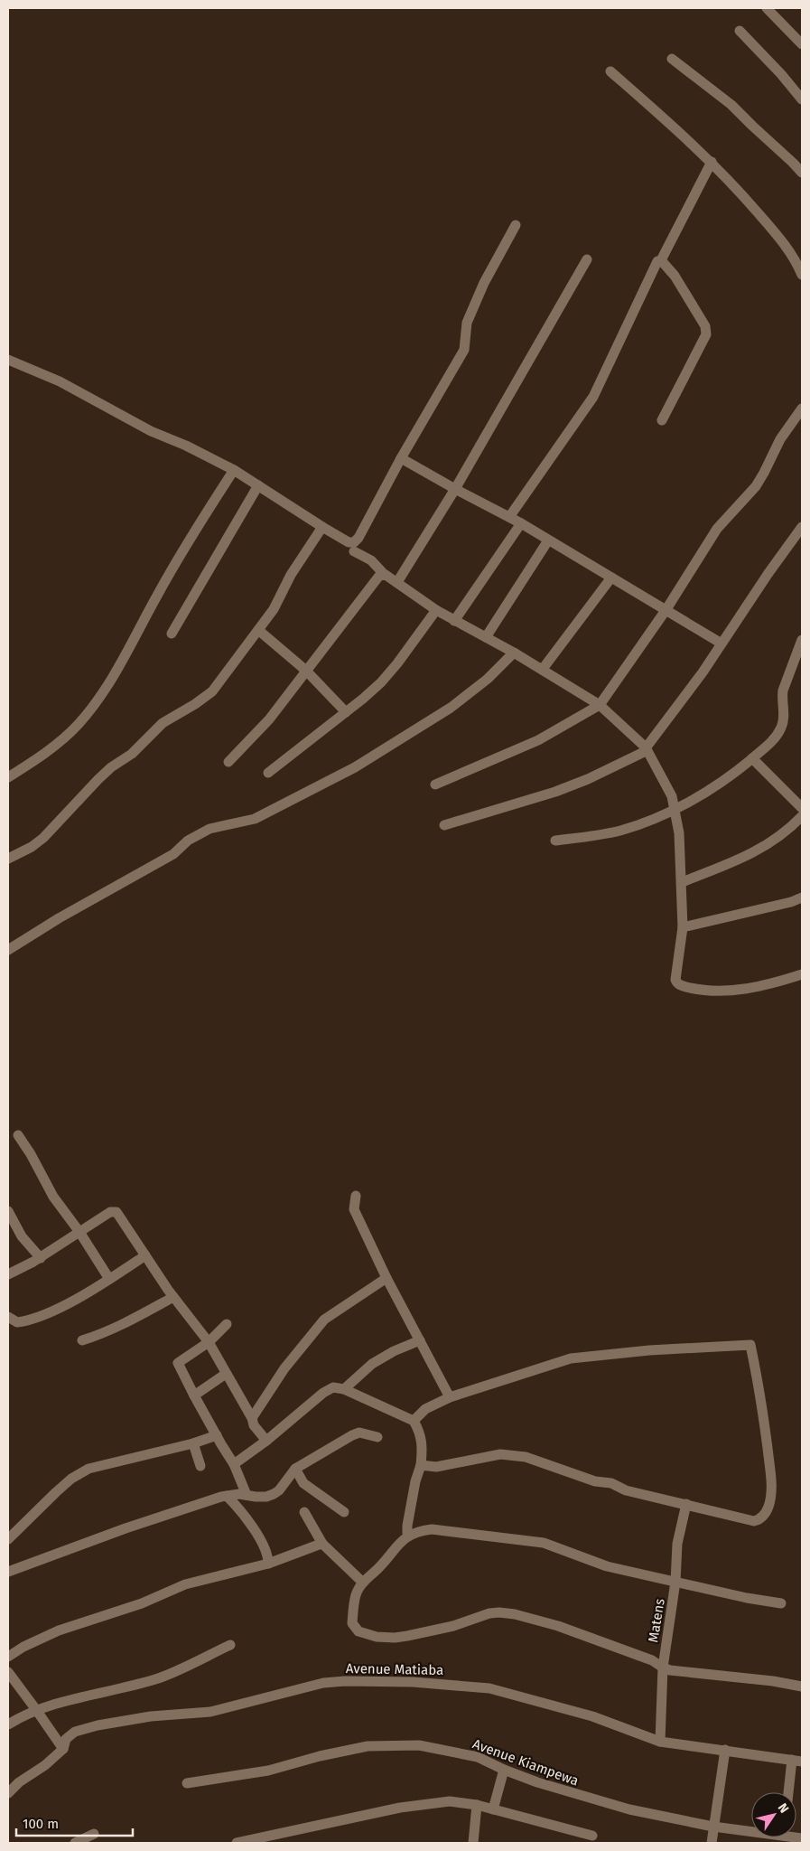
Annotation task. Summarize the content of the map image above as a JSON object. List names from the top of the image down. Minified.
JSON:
{"streets":{"street":["Matens","Avenue Matiaba","Avenue Kiampewa"]},"crossings":[["Matens","Avenue Matiaba"]],"scale_bar":"100 m","north":"top right"}
